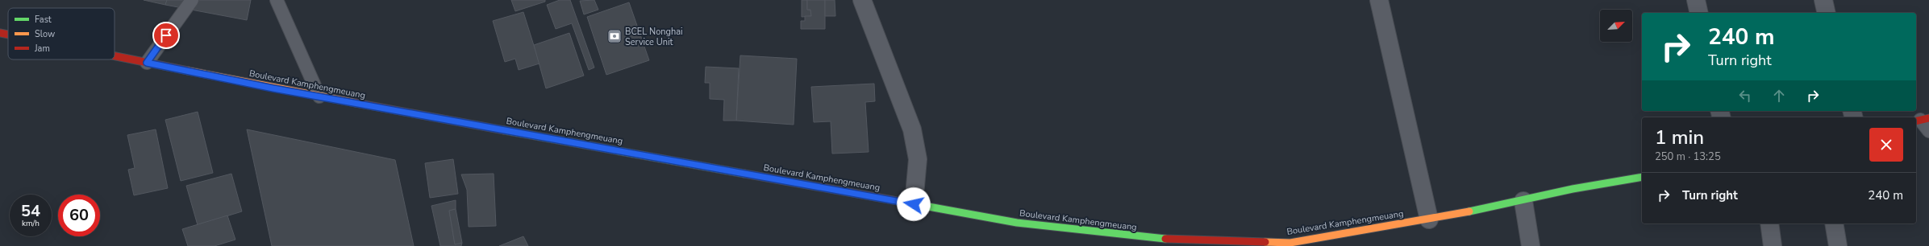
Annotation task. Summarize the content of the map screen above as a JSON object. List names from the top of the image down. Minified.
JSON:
{"streets":{"main road":["Boulevard Kamphengmeuang"]},"places":{"bank":["BCEL Nonghai Service Unit"]},"legend":["Fast","Slow","Jam"],"north":"top right","page":{"turn":["240 m","Turn right"],"heading":["1 min","250 m · 13:25"],"list":[{"name":"Turn right","value":"240 m"}],"speed":"54 km/h","limit":"60"}}
